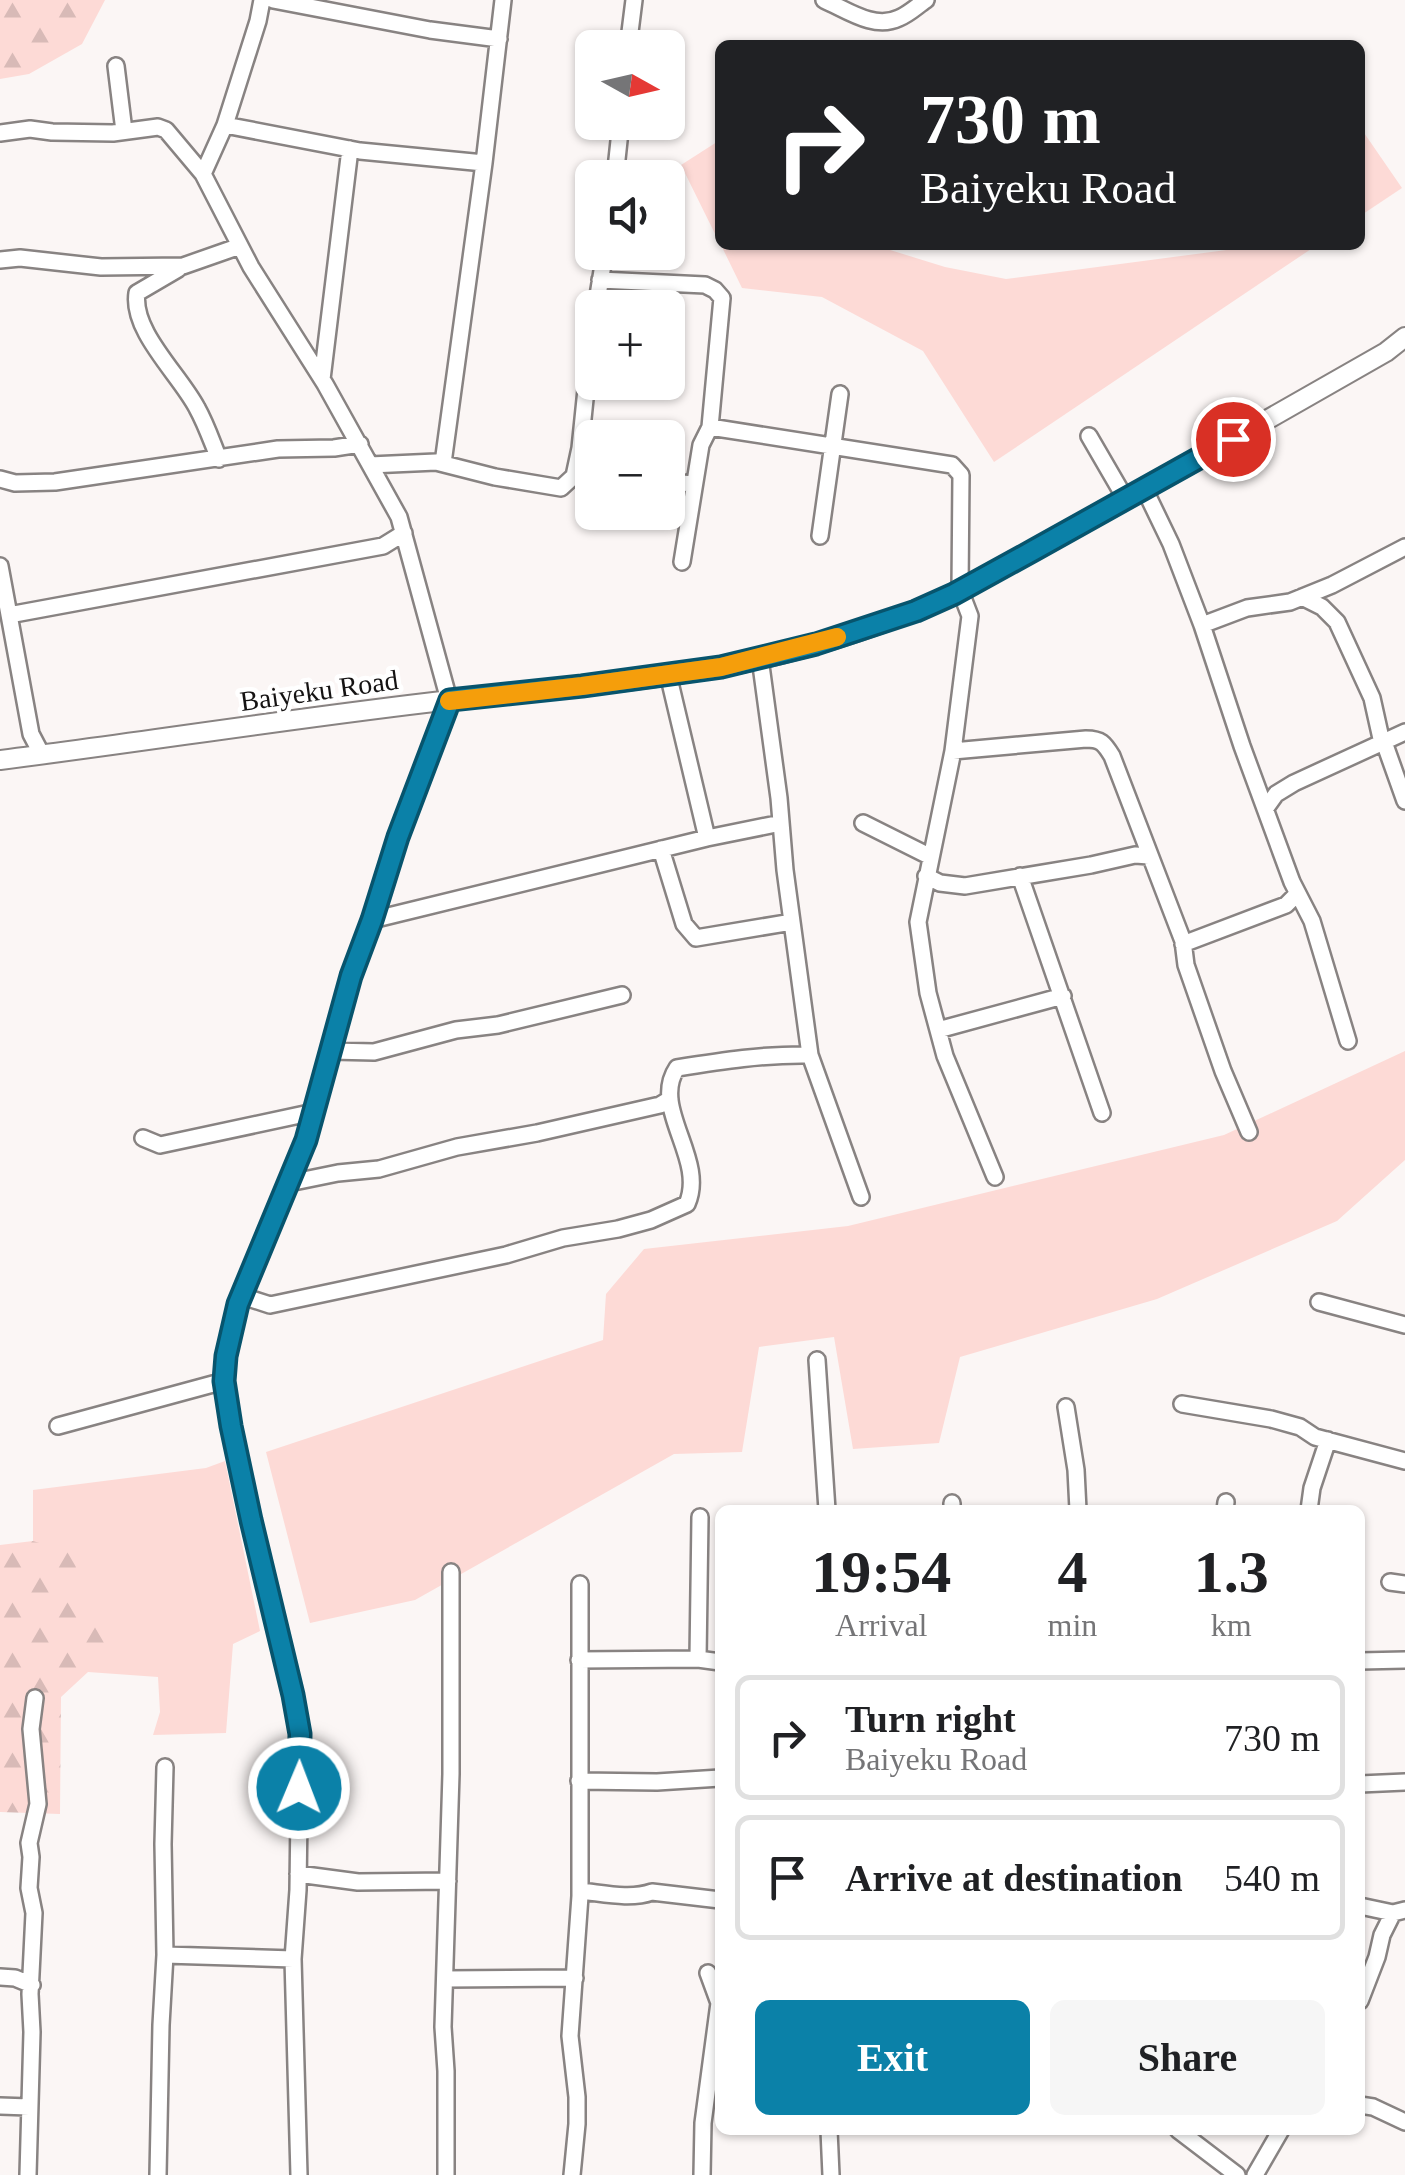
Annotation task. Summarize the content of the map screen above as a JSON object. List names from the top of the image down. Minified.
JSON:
{"streets":{"main road":["Baiyeku Road"]},"north":"right","page":{"map_buttons":["+","−"],"turn":["730 m","Baiyeku Road"],"eta":["19:54","Arrival","4","min","1.3","km"],"list":[{"name":"Turn right","note":"Baiyeku Road","value":"730 m"},{"name":"Arrive at destination","value":"540 m"}],"buttons":["Exit","Share"]}}
